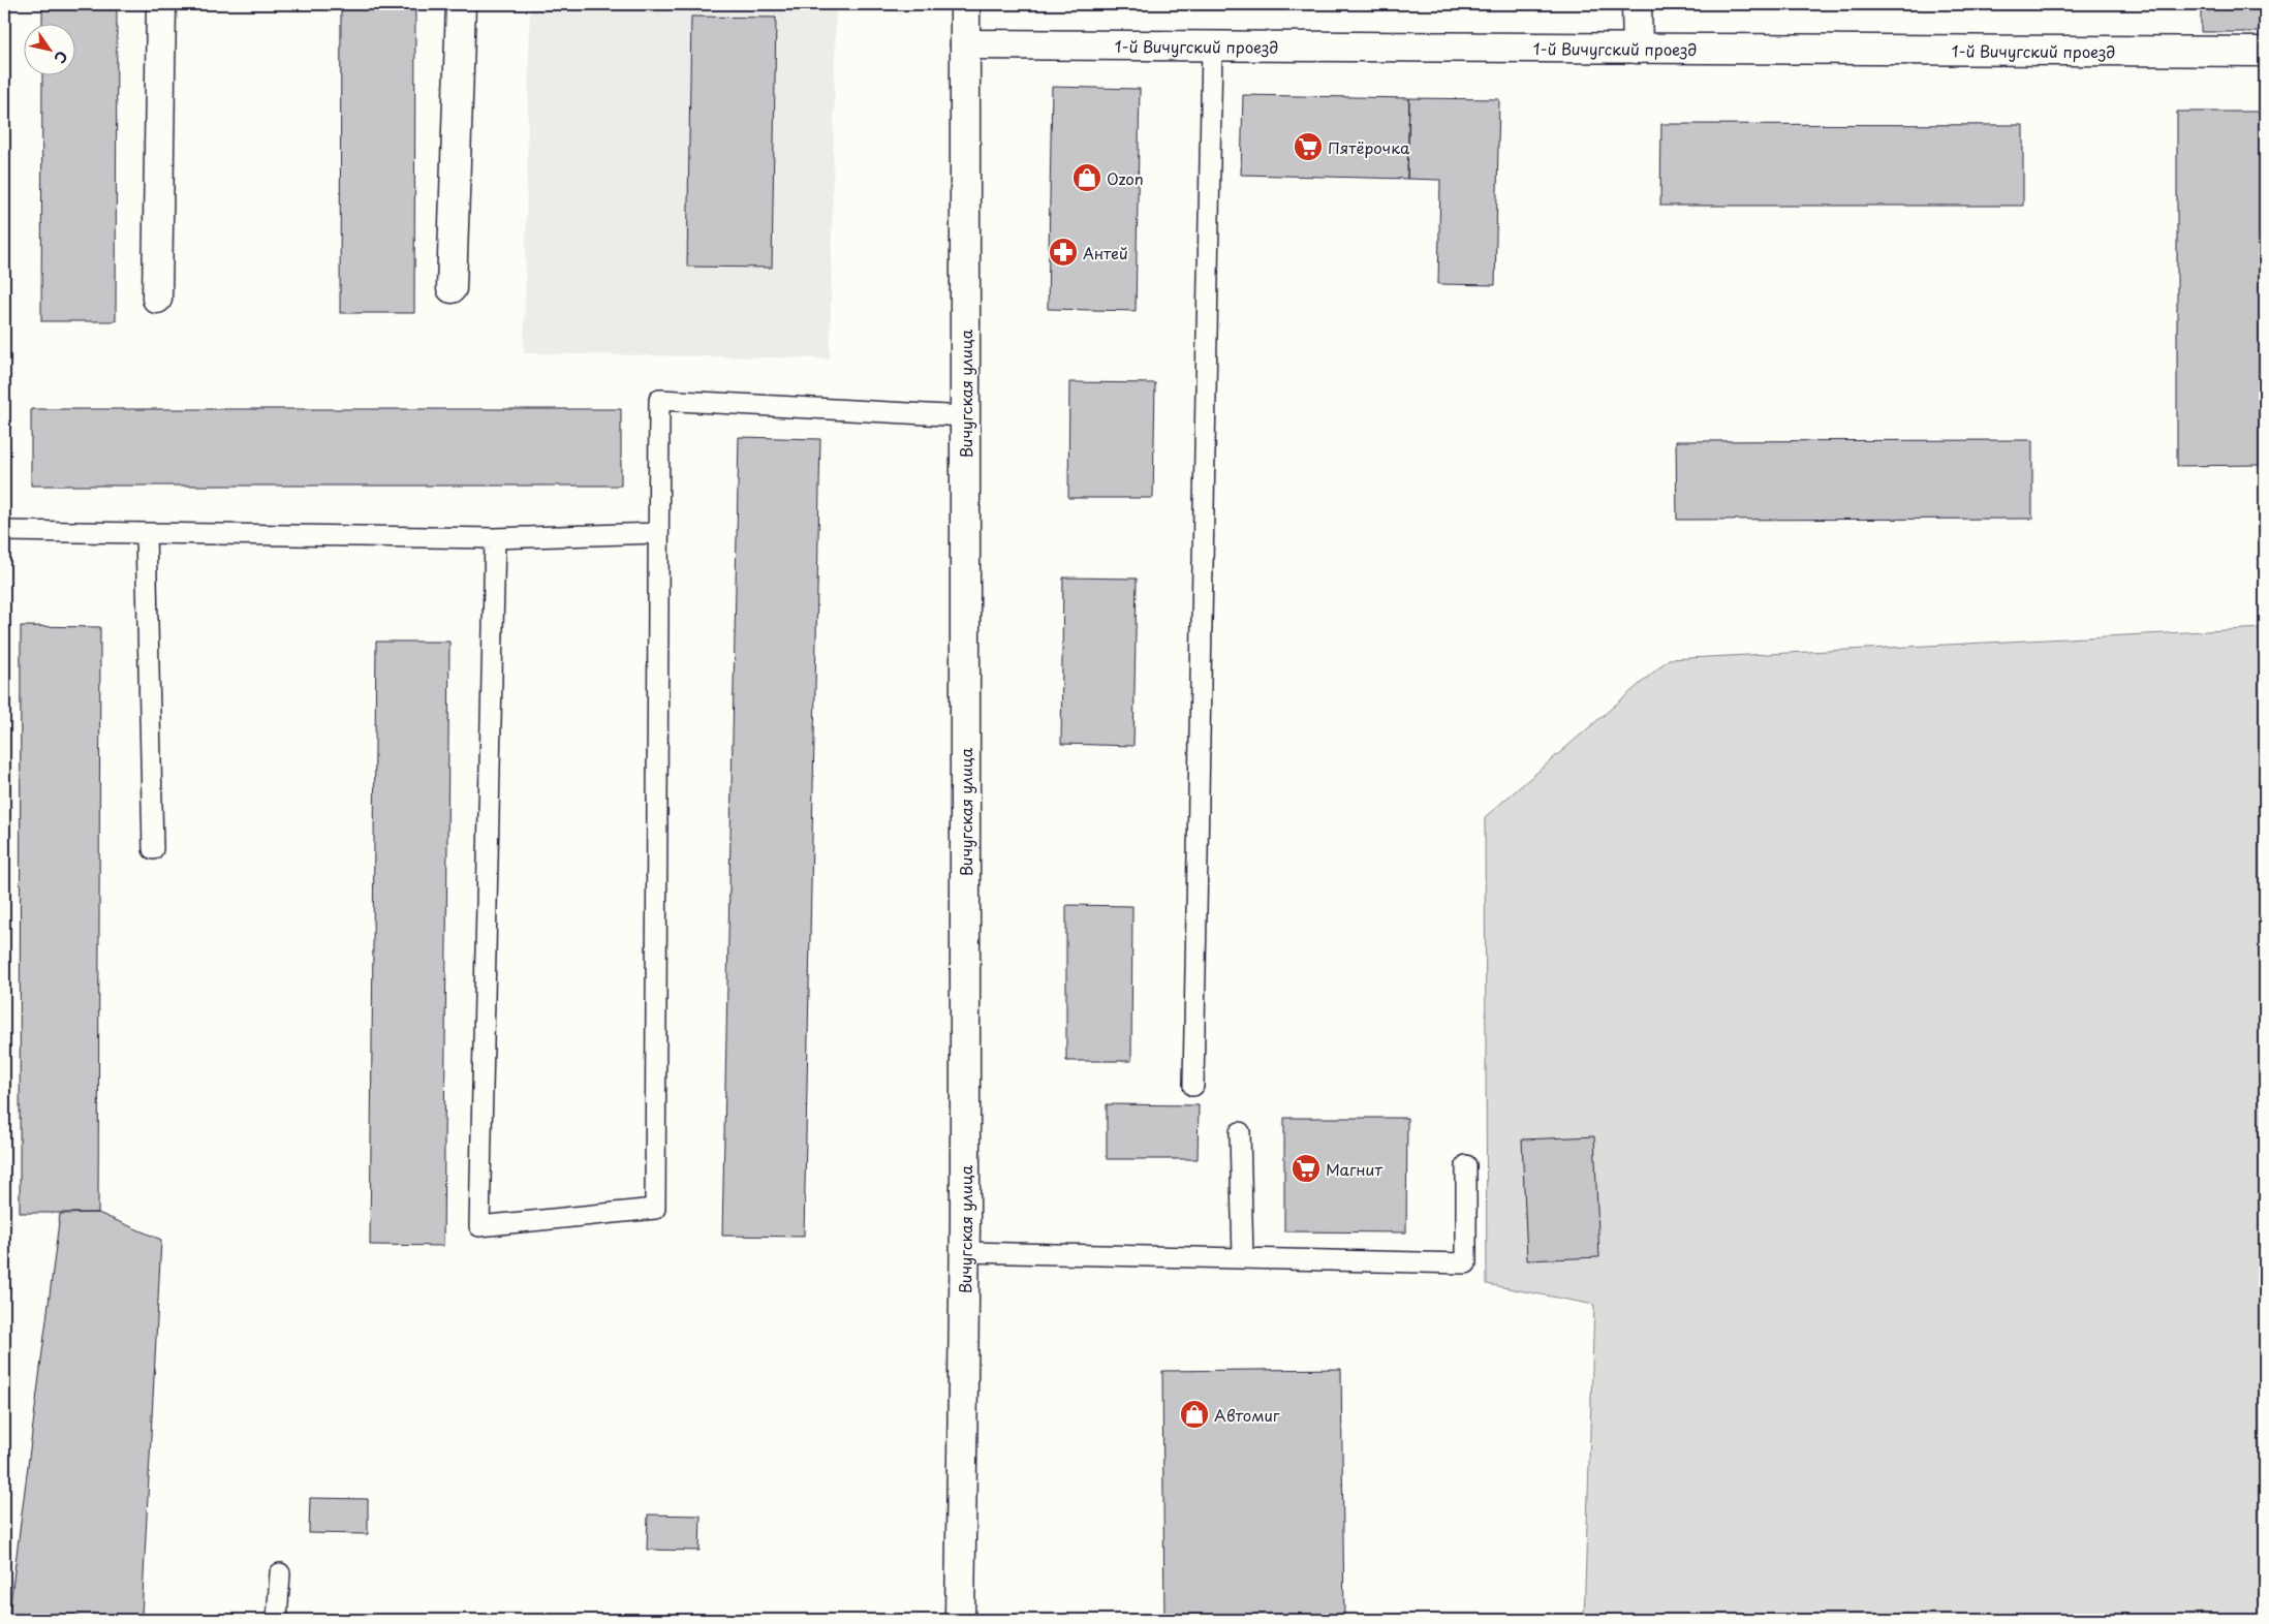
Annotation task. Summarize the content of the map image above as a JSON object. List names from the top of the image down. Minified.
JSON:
{"streets":{"street":["1-й Вичугский проезд","Вичугская улица"]},"crossings":[["1-й Вичугский проезд","Вичугская улица"]],"places":{"supermarket":["Пятёрочка","Магнит"],"shop":["Ozon","Автомиг"],"pharmacy":["Антей"]},"north":"bottom right"}
